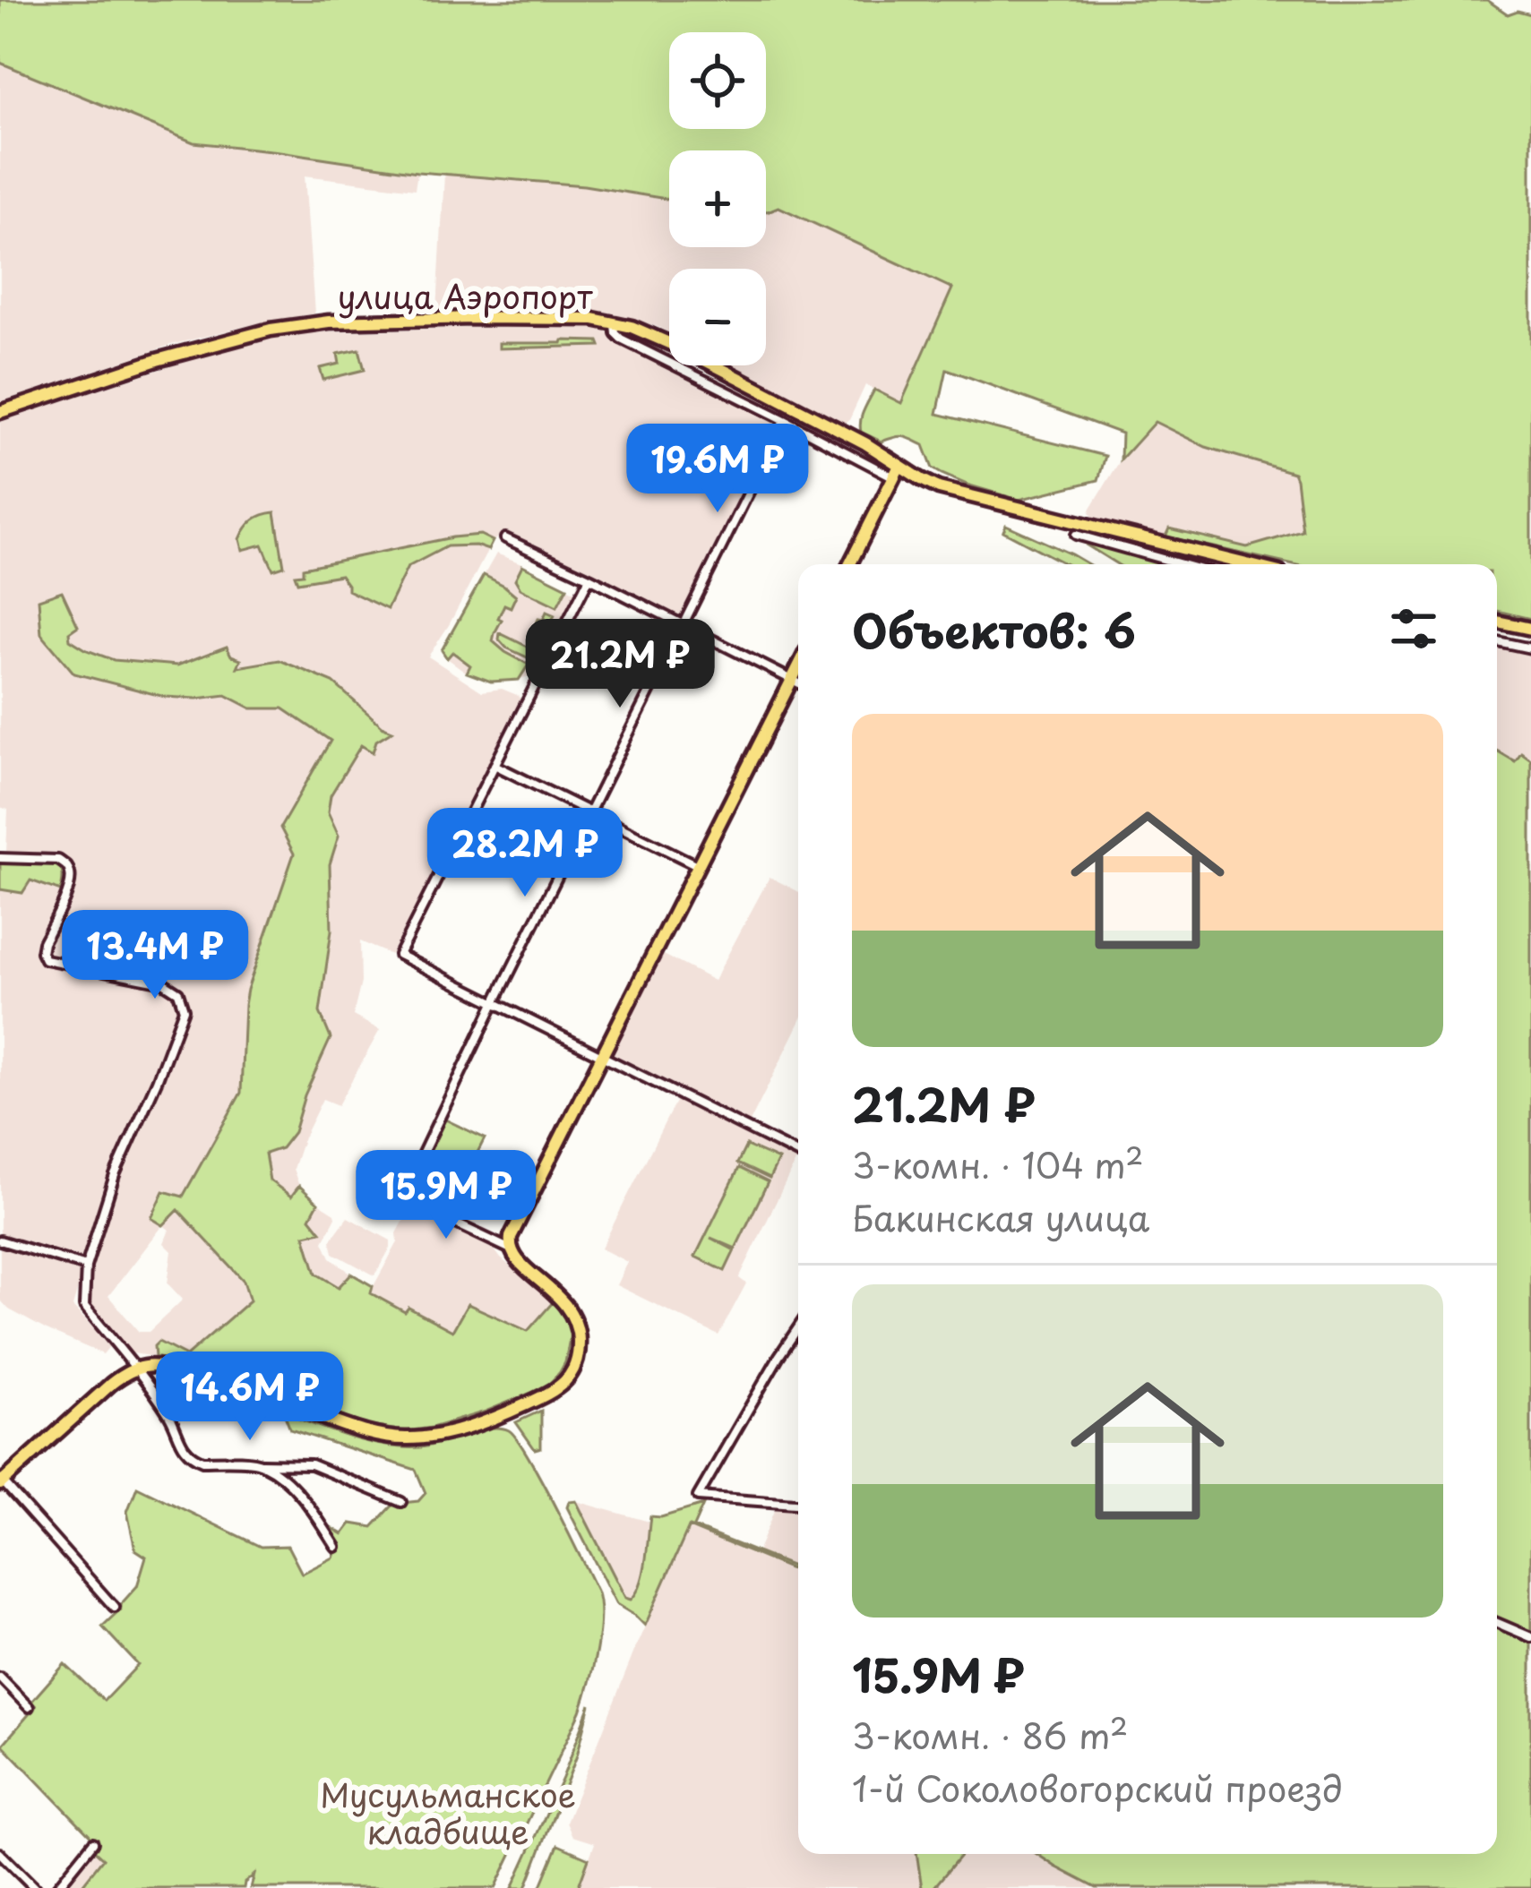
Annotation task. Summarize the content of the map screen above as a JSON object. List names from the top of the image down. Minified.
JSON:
{"streets":{"main road":["улица Аэропорт"]},"parks":["Мусульманское кладбище"],"page":{"map_buttons":["+","−"],"price":["19.6M ₽","21.2M ₽","28.2M ₽","13.4M ₽","15.9M ₽","14.6M ₽"],"heading":"Объектов: 6","list":[{"name":"21.2M ₽","note":"3-комн. · 104 m² · Бакинская улица"},{"name":"15.9M ₽","note":"3-комн. · 86 m² · 1-й Соколовогорский проезд"}]}}
